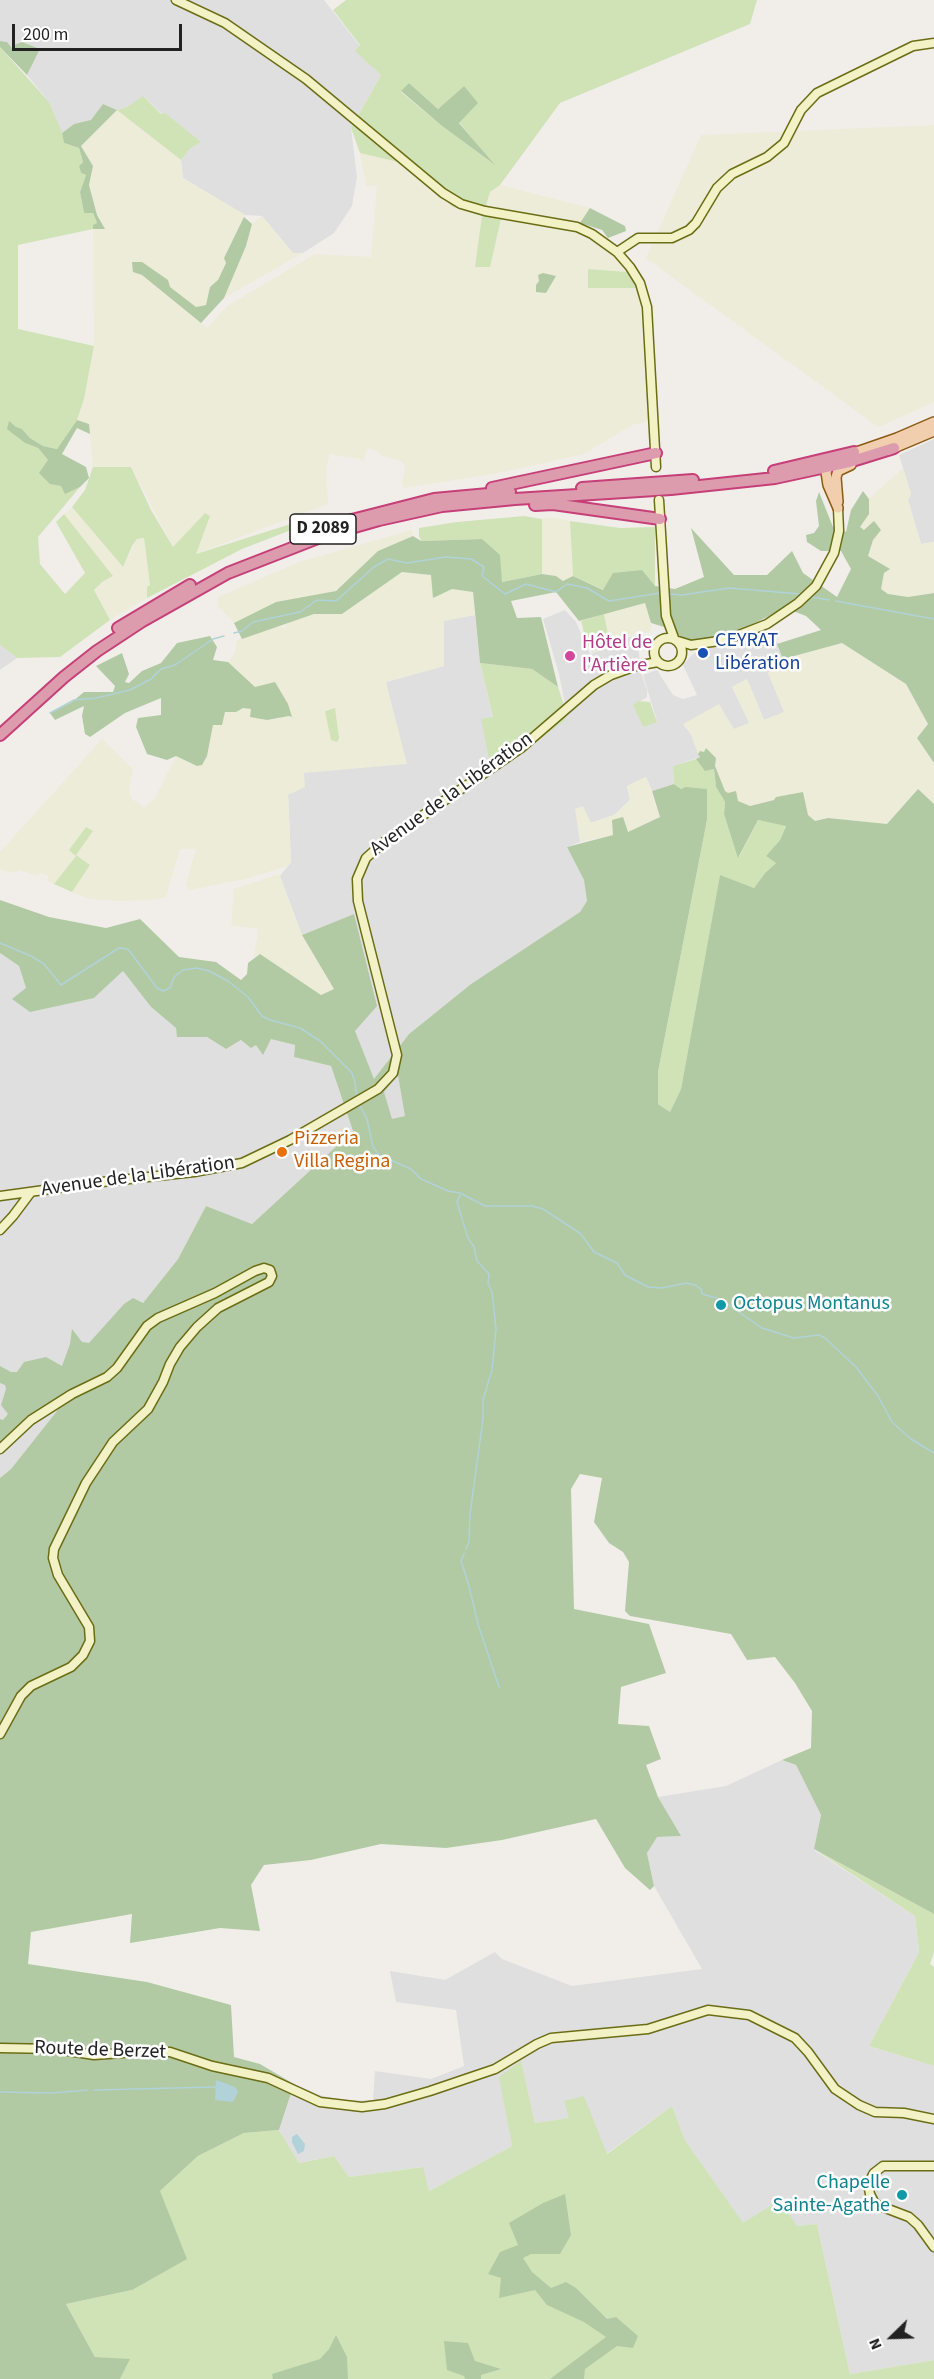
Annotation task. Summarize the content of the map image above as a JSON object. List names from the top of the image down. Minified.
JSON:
{"streets":{"highway":["D 2089"],"street":["Avenue de la Libération","Route de Berzet"]},"places":["CEYRAT Libération","Hôtel de l'Artière","Pizzeria Villa Regina","Octopus Montanus","Chapelle Sainte-Agathe"],"scale_bar":"200 m","north":"bottom left"}
